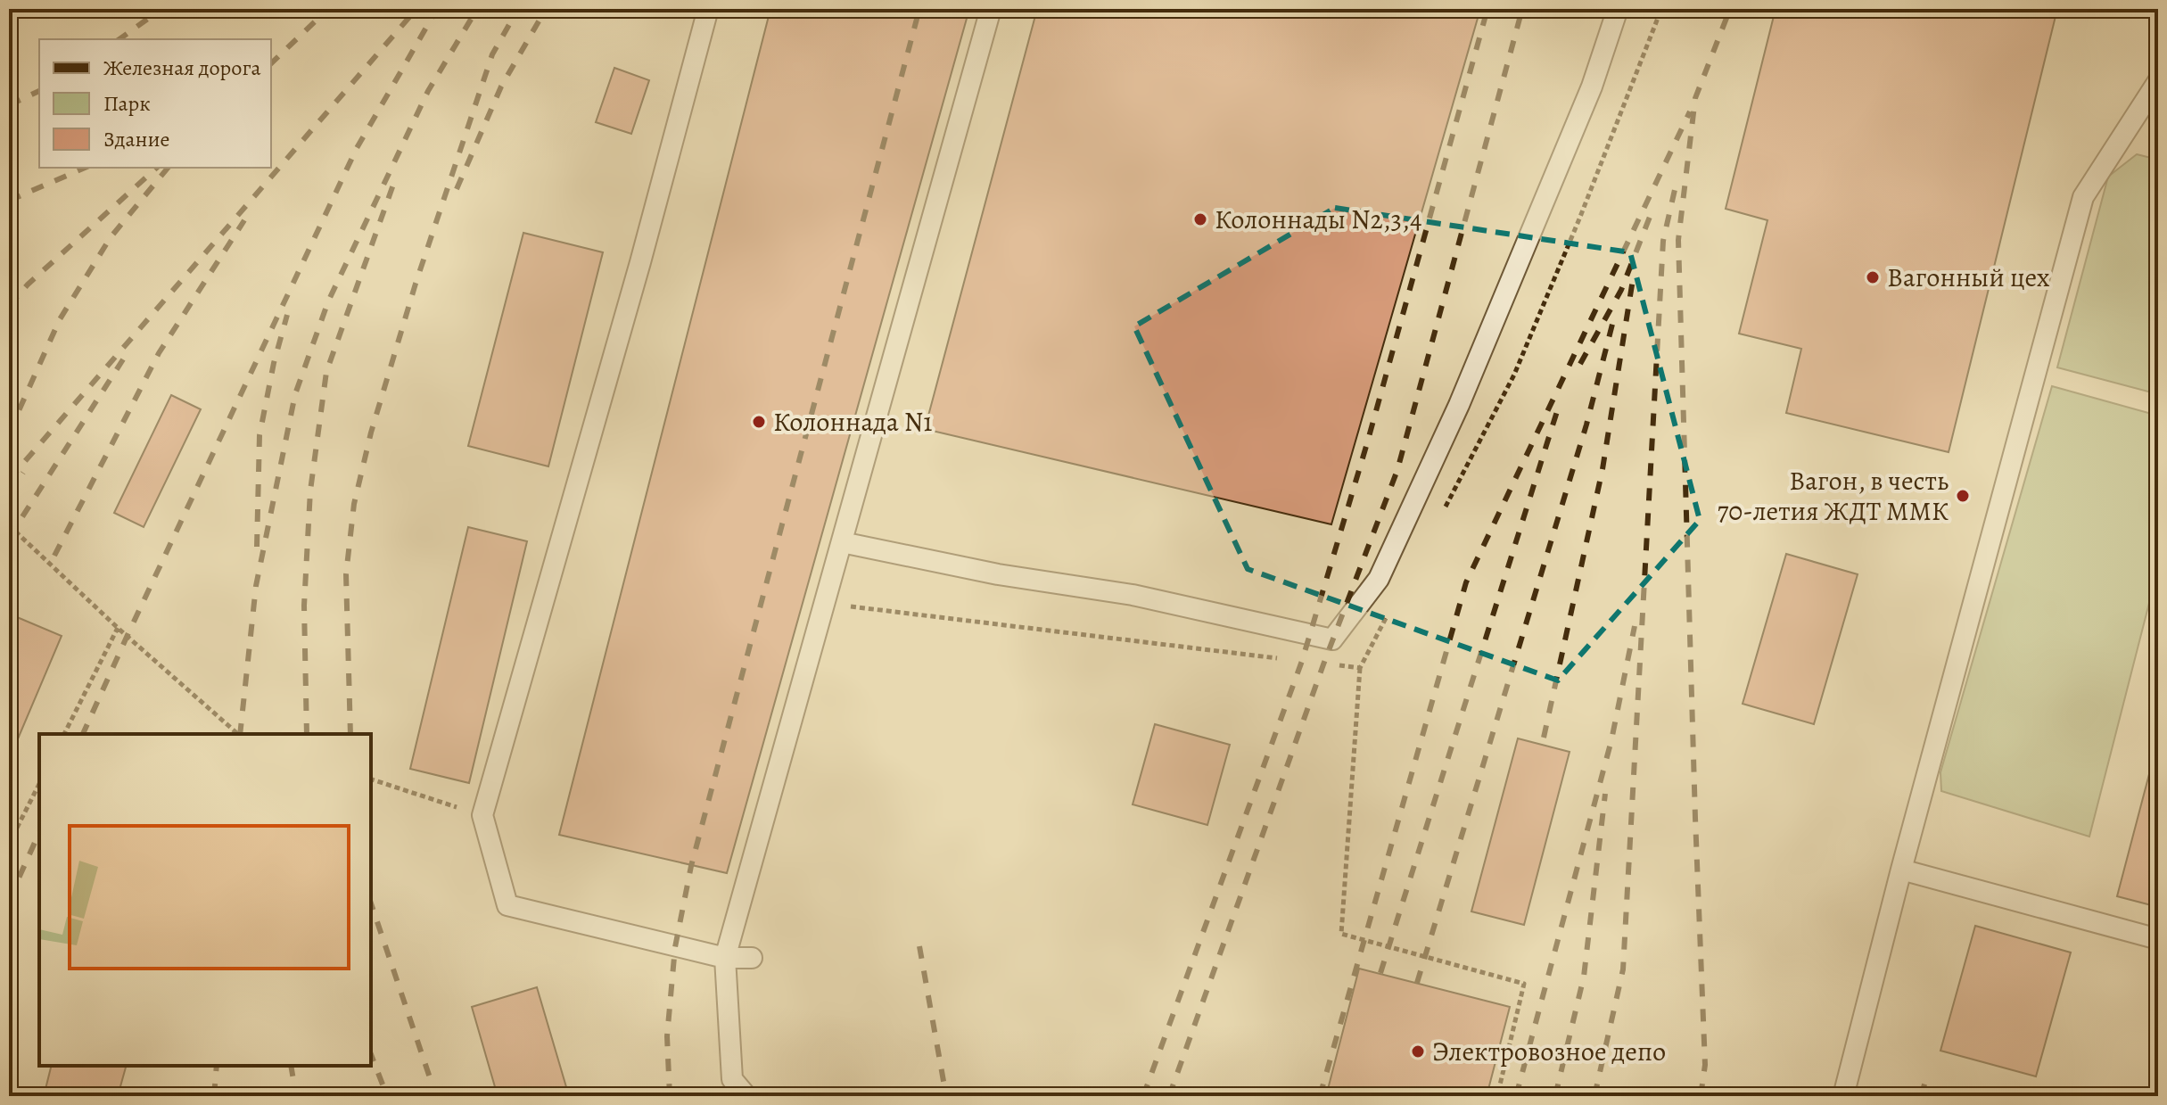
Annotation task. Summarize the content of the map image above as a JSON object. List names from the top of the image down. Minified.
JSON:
{"places":["Колоннады N2,3,4","Вагонный цех","Колоннада N1","Вагон, в честь 70-летия ЖДТ ММК","Электровозное депо"],"legend":["Железная дорога","Парк","Здание"]}
